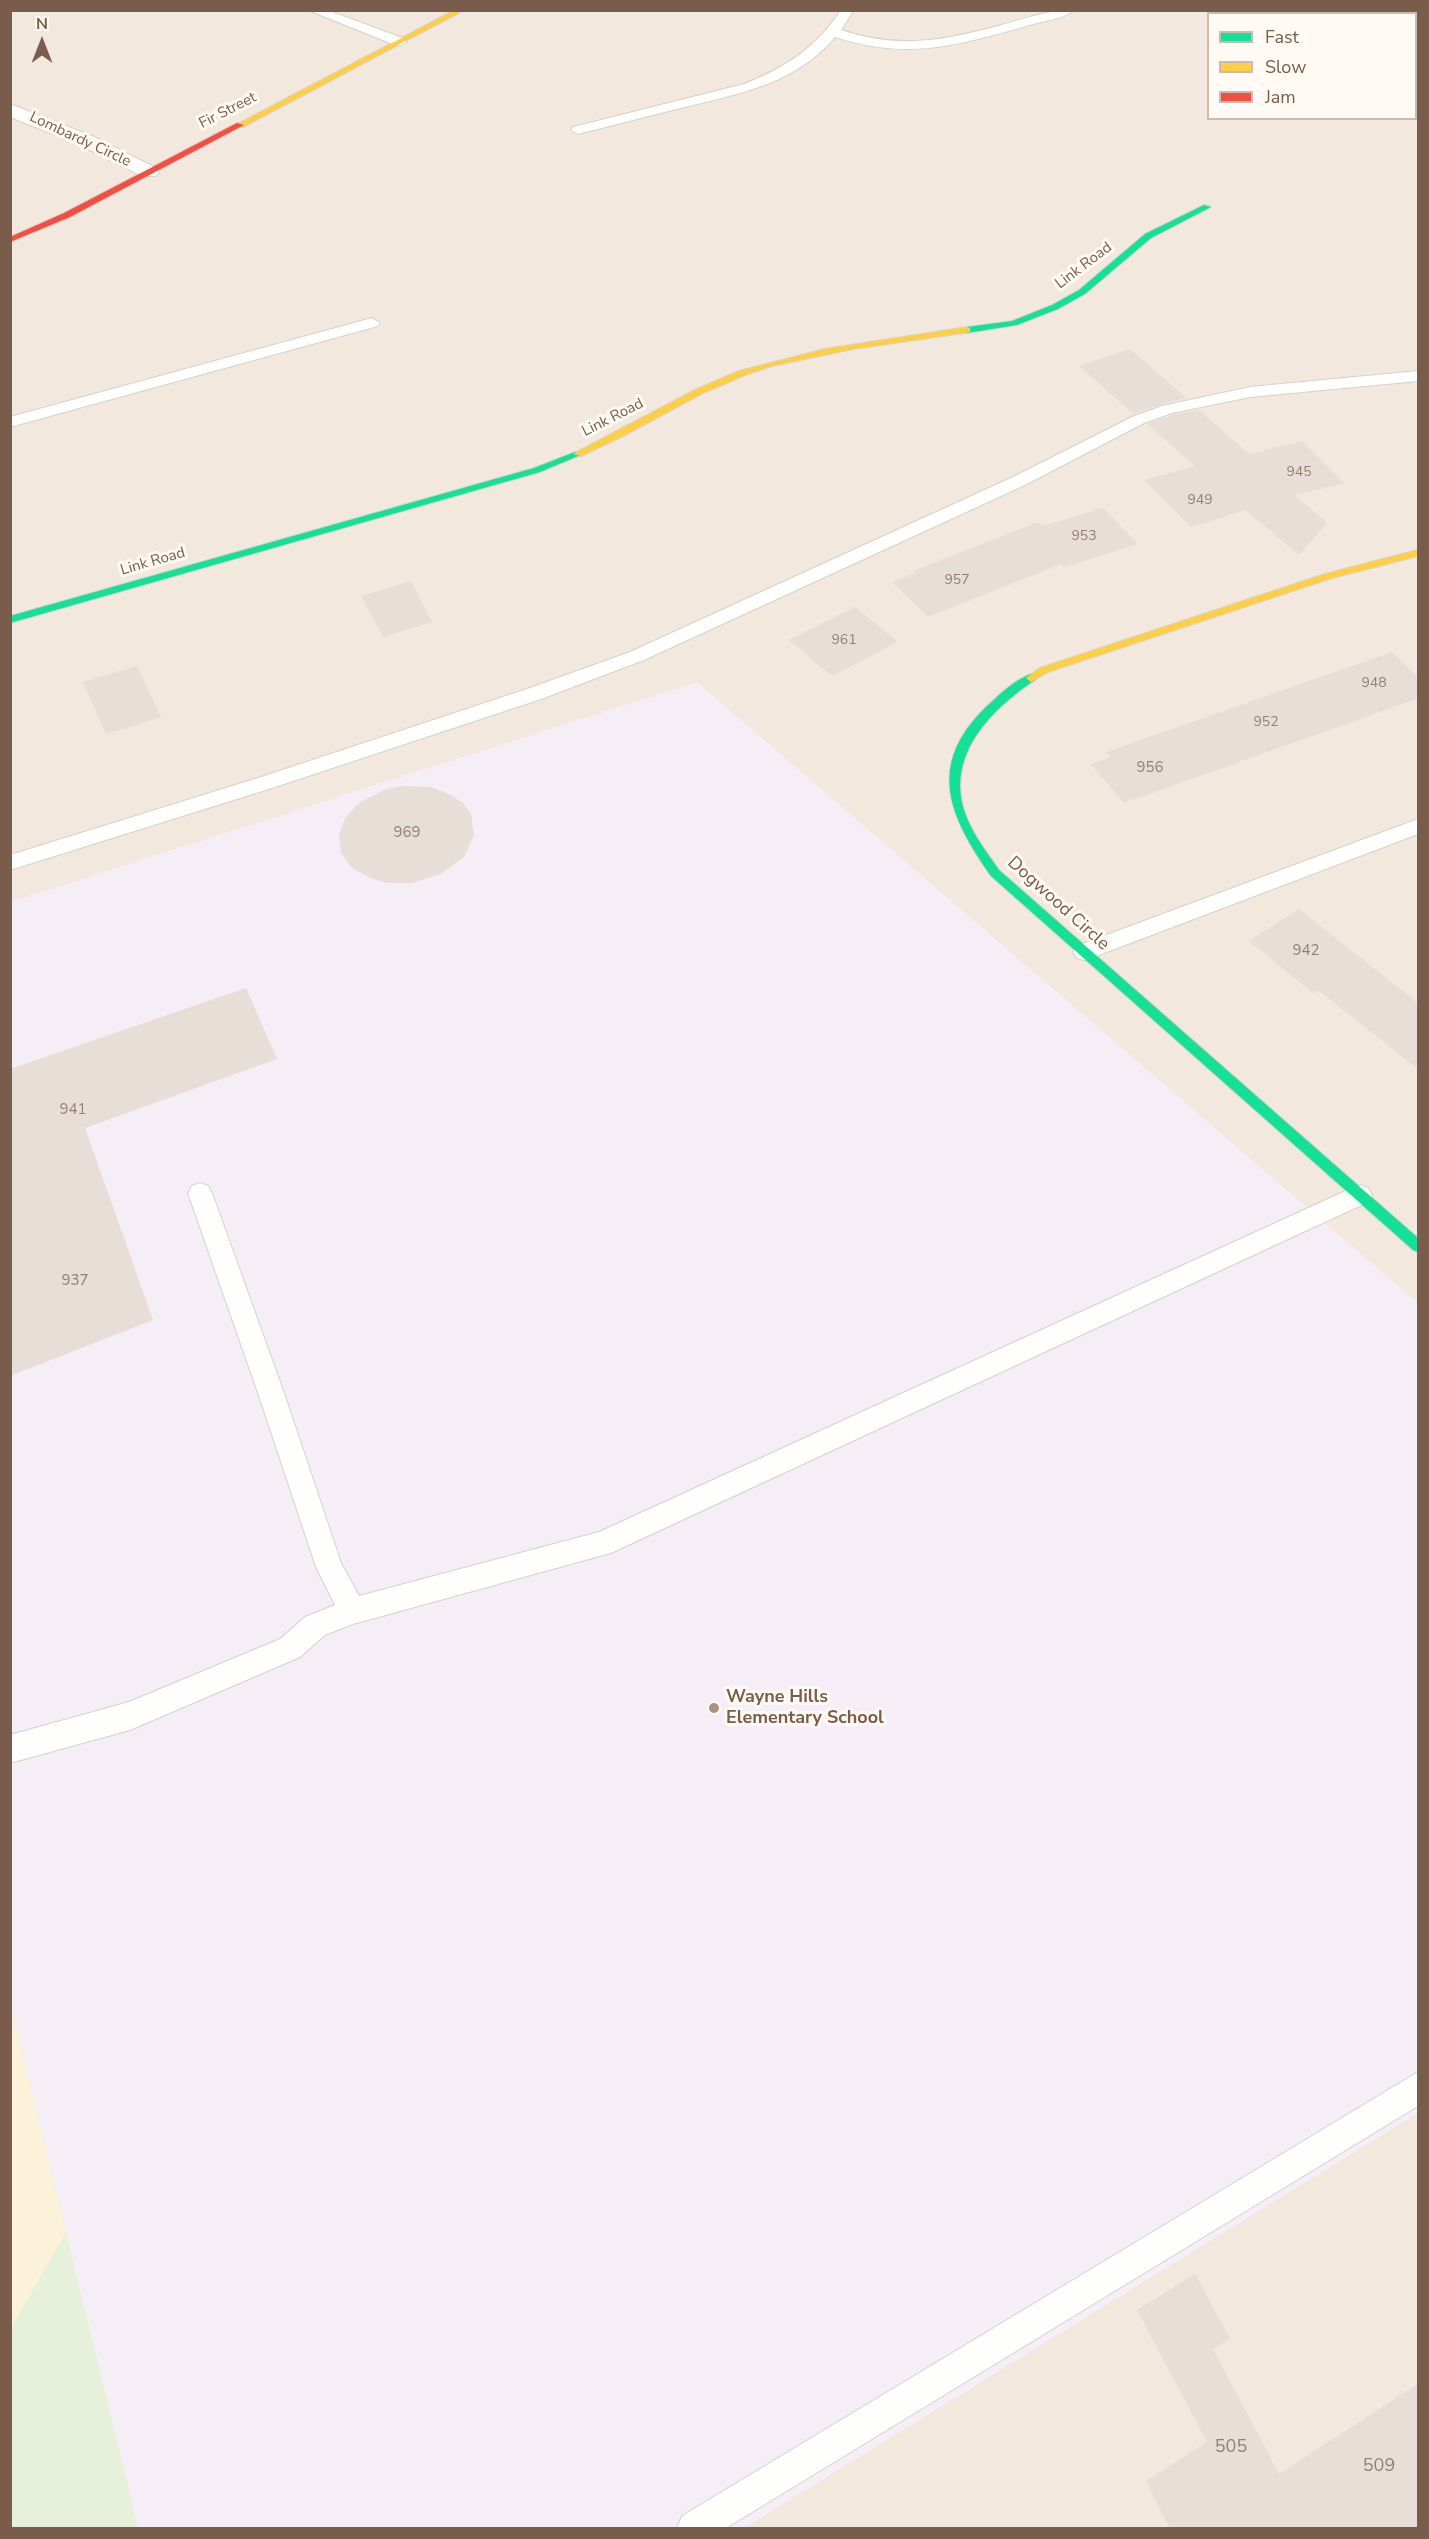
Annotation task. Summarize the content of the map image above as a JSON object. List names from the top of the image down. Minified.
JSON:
{"streets":{"street":["Fir Street","Lombardy Circle","Link Road","Dogwood Circle"]},"crossings":[["Fir Street","Lombardy Circle"]],"places":["Wayne Hills Elementary School"],"house_numbers":["945","949","953","957","961","948","952","956","969","942","941","937","505","509"],"legend":["Fast","Slow","Jam"],"north":"top"}
